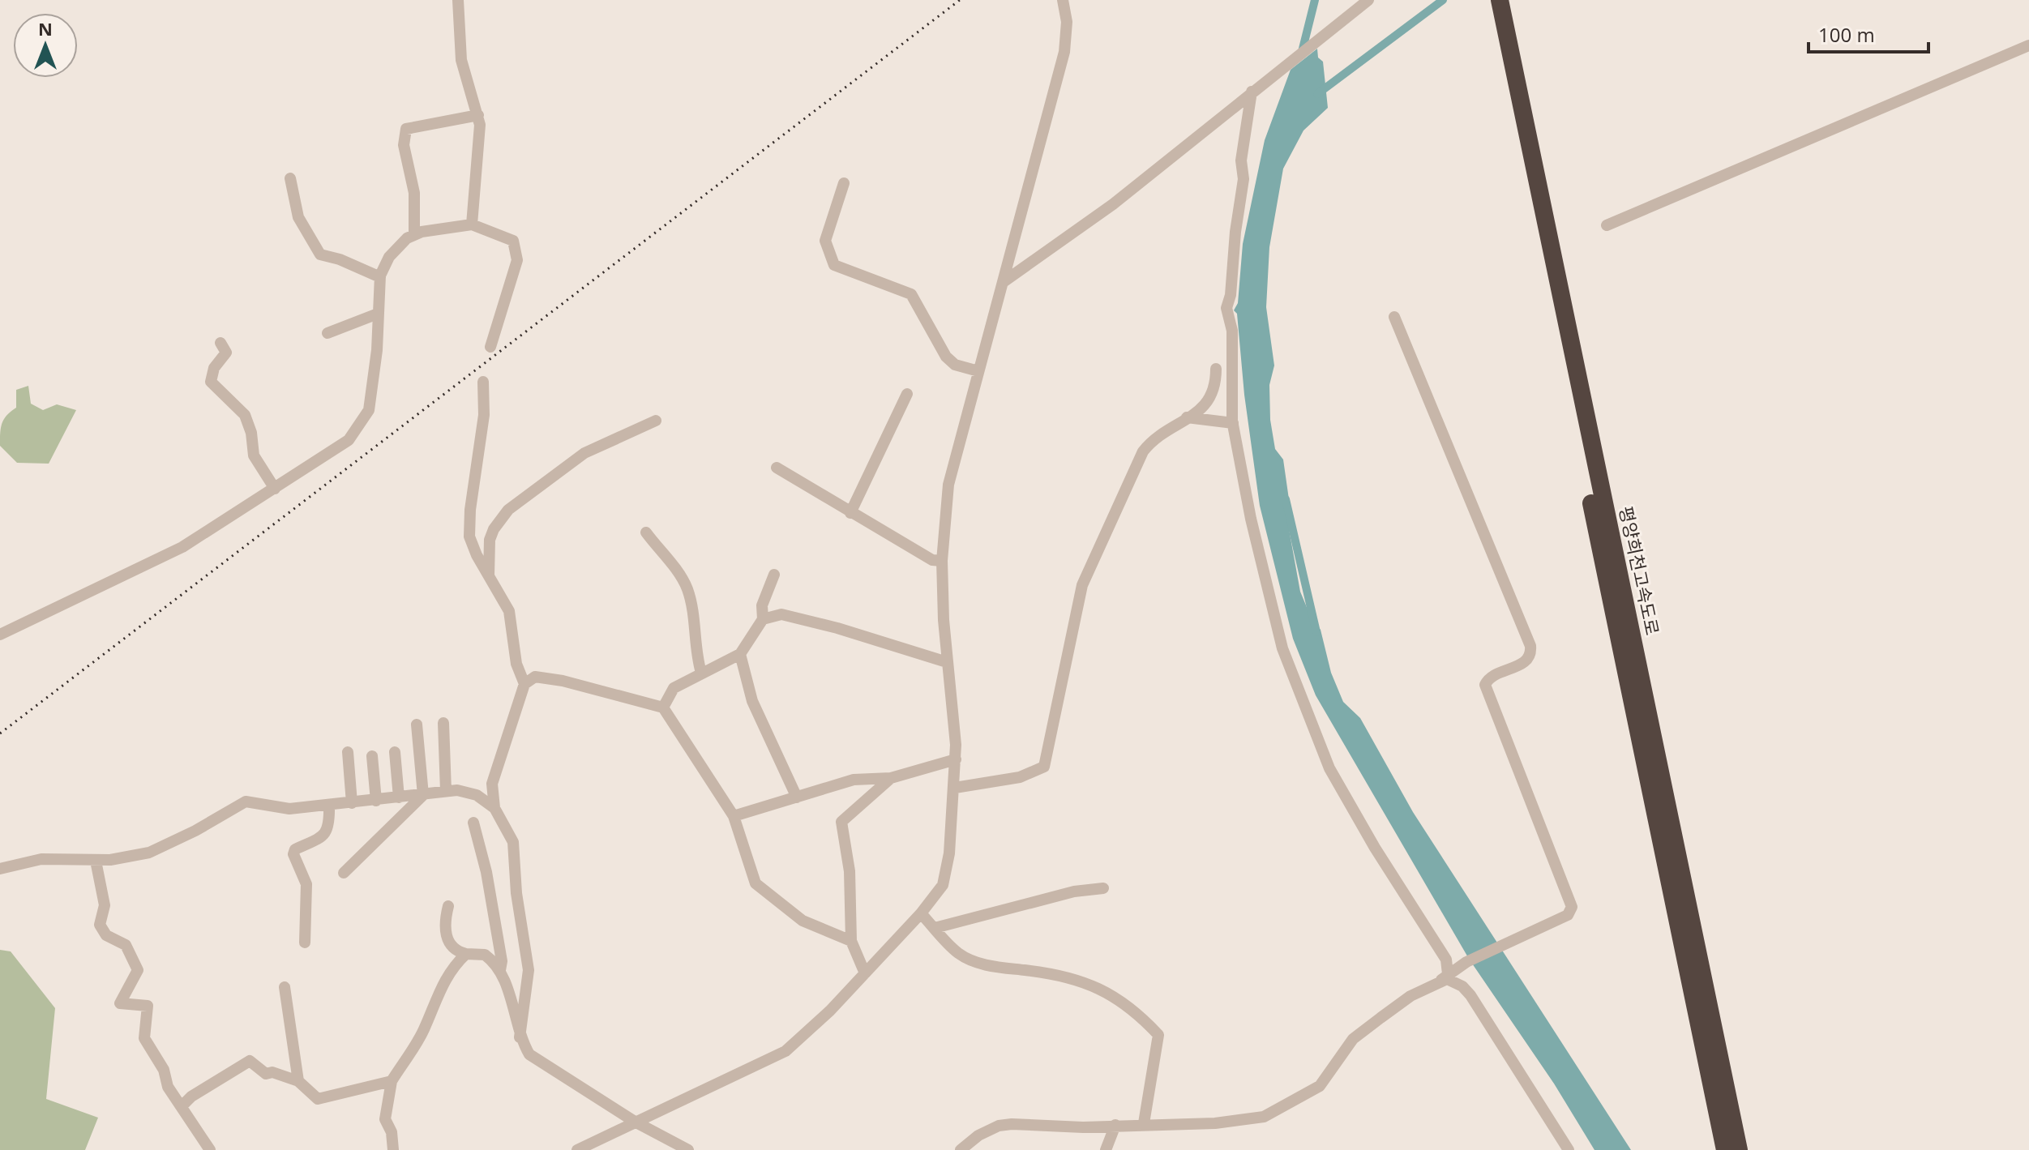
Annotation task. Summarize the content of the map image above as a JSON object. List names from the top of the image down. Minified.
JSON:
{"streets":{"highway":["평양희천고속도로"]},"scale_bar":"100 m","north":"top"}
